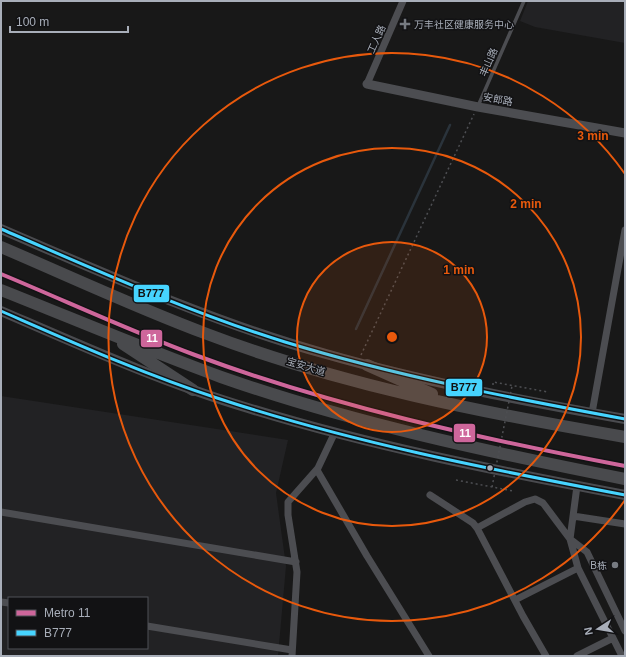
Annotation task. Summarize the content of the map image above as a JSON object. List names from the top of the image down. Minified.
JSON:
{"streets":{"main road":["宝安大道"],"street":["工人路","安郎路"],"lane":["丰山路"]},"crossings":[["工人路","安郎路"],["丰山路","安郎路"]],"places":{"health":["万丰社区健康服务中心"],"other":["B栋"]},"lines":["transit line B777","metro line 11"],"legend":["Metro 11","B777"],"scale_bar":"100 m","north":"left","rings":["3 min","2 min","1 min"]}
